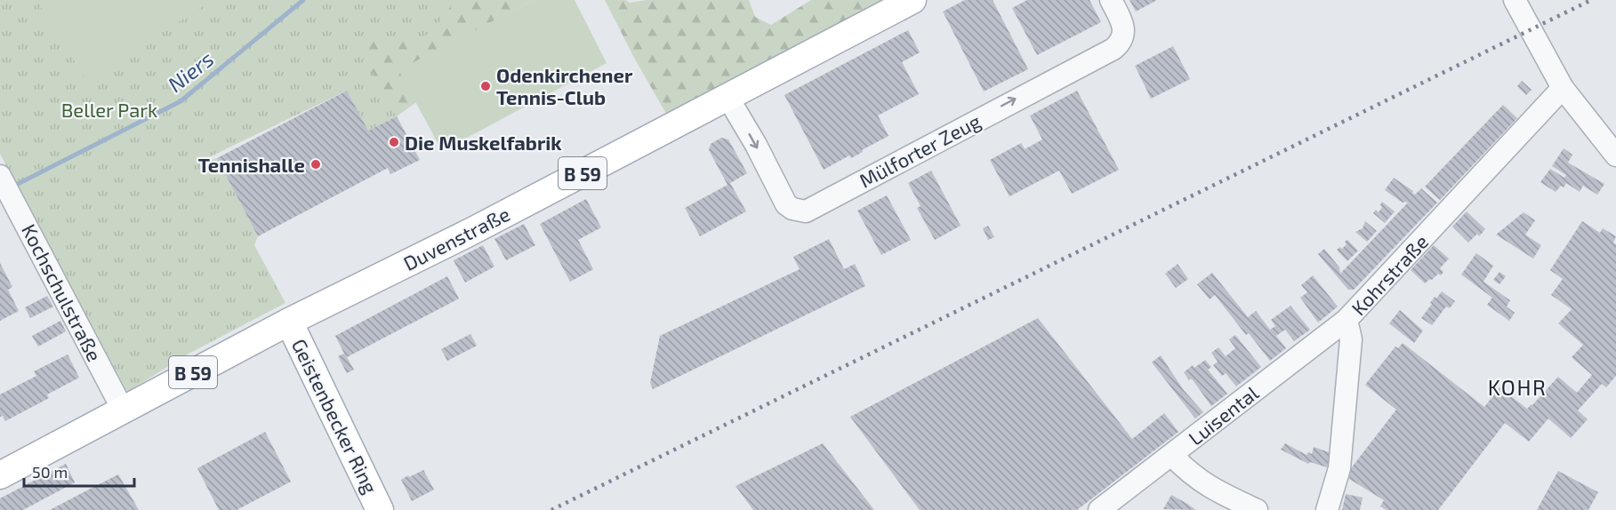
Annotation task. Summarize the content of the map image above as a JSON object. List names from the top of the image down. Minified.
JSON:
{"streets":{"main road":["B 59","Duvenstraße","Geistenbecker Ring"],"street":["Mülforter Zeug","Kohrstraße","Kochschulstraße","Luisental"]},"crossings":[["Mülforter Zeug","Duvenstraße"],["Duvenstraße","Kochschulstraße"],["Duvenstraße","Geistenbecker Ring"],["Kohrstraße","Luisental"]],"districts":["KOHR"],"water":["Niers"],"parks":["Beller Park"],"places":["Odenkirchener Tennis-Club","Die Muskelfabrik","Tennishalle"],"scale_bar":"50 m"}
